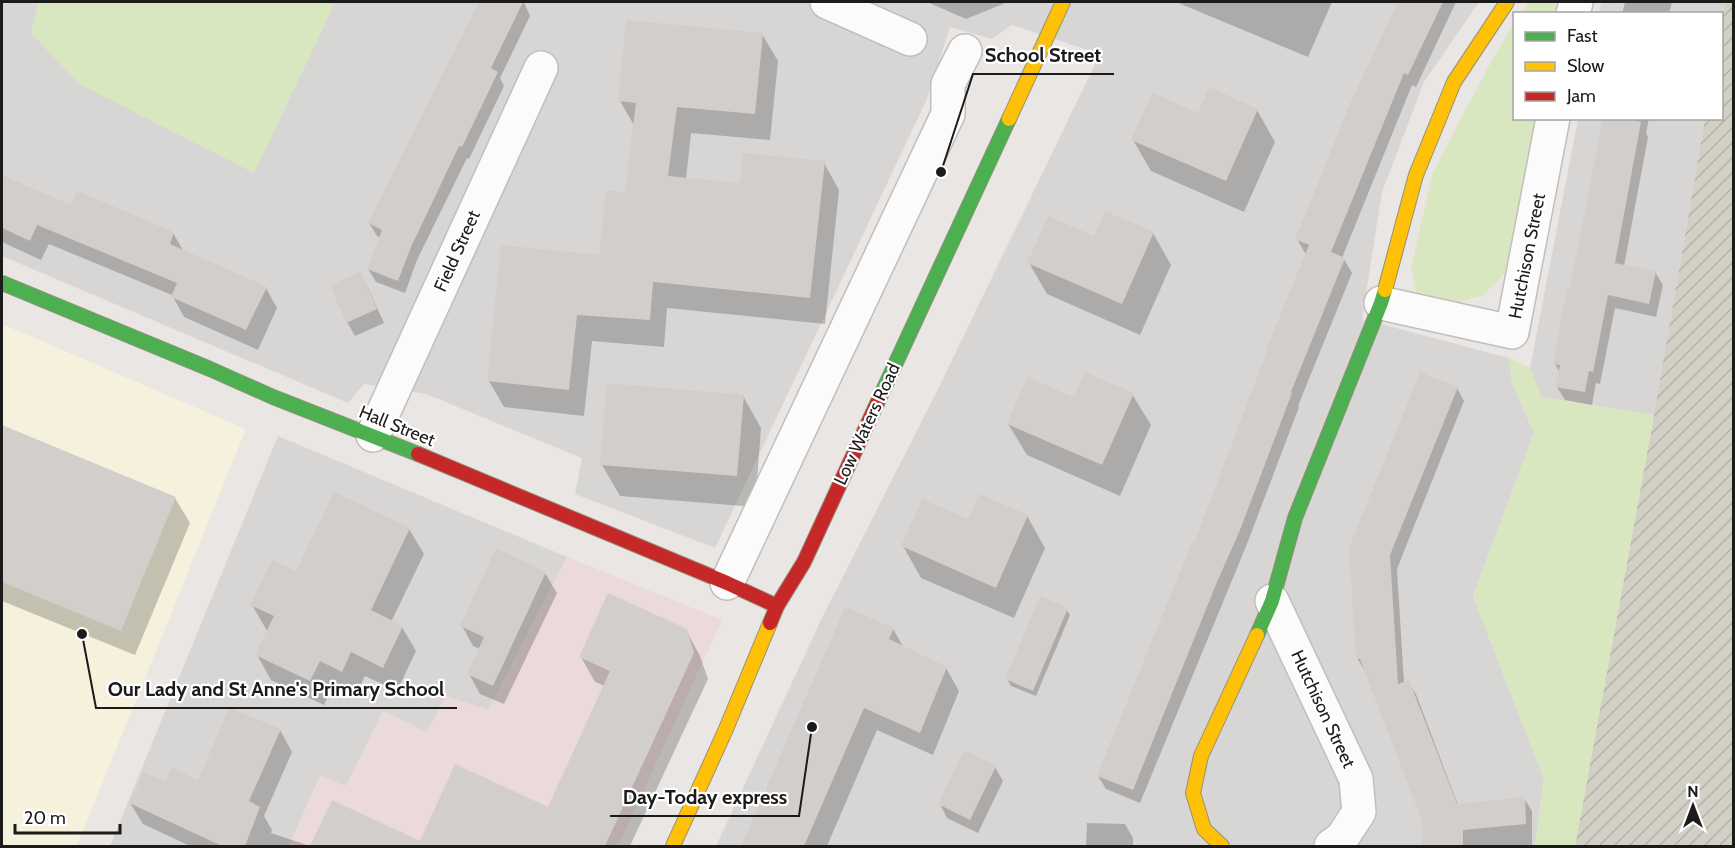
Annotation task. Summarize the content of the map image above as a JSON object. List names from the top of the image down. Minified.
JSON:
{"streets":{"street":["Field Street","Hutchison Street","Low Waters Road","Hall Street"]},"crossings":[["Field Street","Hall Street"],["Low Waters Road","Hall Street"]],"places":["School Street","Our Lady and St Anne's Primary School","Day-Today express"],"legend":["Fast","Slow","Jam"],"scale_bar":"20 m","north":"top"}
